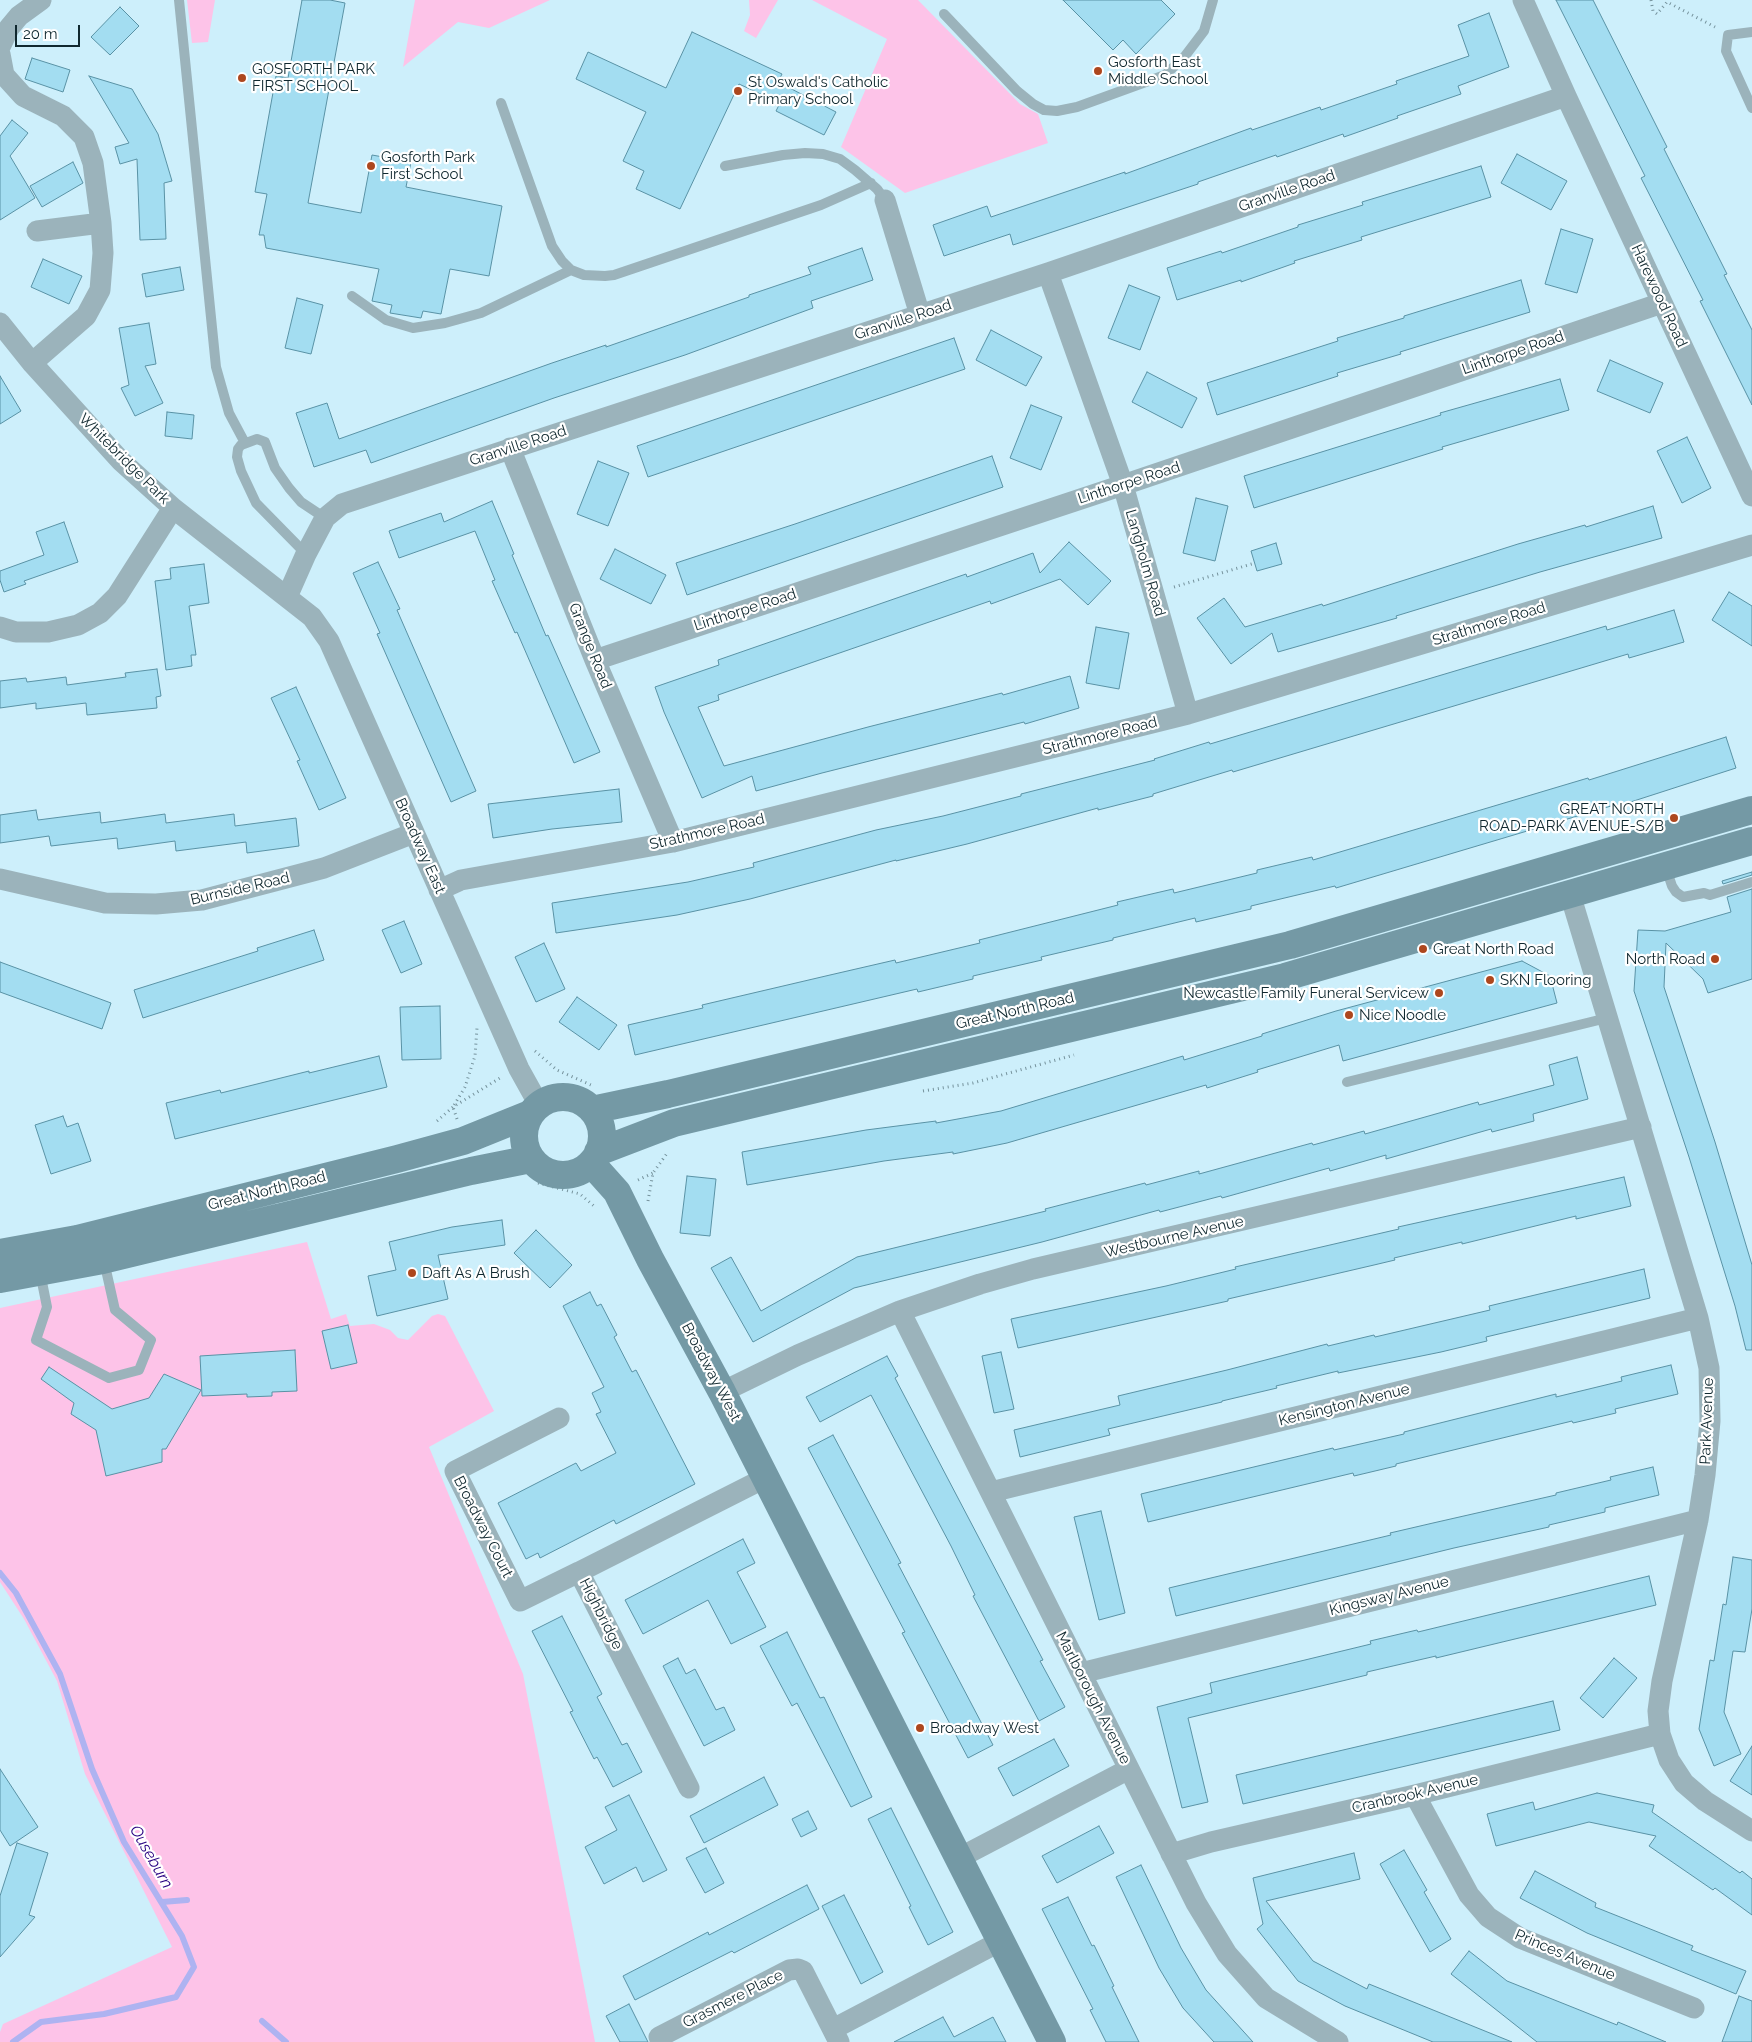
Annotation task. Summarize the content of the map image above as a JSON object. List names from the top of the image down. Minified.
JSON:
{"streets":{"main road":["Great North Road","Broadway West"],"street":["Granville Road","Harewood Road","Linthorpe Road","Whitebridge Park","Langholm Road","Strathmore Road","Grange Road","Broadway East","Burnside Road","Westbourne Avenue","Kensington Avenue","Park Avenue","Broadway Court","Kingsway Avenue","Highbridge","Marlborough Avenue","Cranbrook Avenue","Princes Avenue","Grasmere Place"]},"crossings":[["Granville Road","Harewood Road"],["Granville Road","Whitebridge Park"],["Granville Road","Langholm Road"],["Granville Road","Grange Road"],["Granville Road","Broadway East"],["Harewood Road","Linthorpe Road"],["Linthorpe Road","Langholm Road"],["Linthorpe Road","Grange Road"],["Whitebridge Park","Broadway East"],["Langholm Road","Strathmore Road"],["Strathmore Road","Grange Road"],["Strathmore Road","Broadway East"],["Broadway East","Burnside Road"],["Broadway East","Great North Road"],["Broadway East","Broadway West"],["Great North Road","Broadway West"],["Great North Road","Park Avenue"],["Westbourne Avenue","Broadway West"],["Westbourne Avenue","Park Avenue"],["Westbourne Avenue","Marlborough Avenue"],["Broadway West","Highbridge"],["Broadway West","Grasmere Place"],["Kensington Avenue","Park Avenue"],["Kensington Avenue","Marlborough Avenue"],["Park Avenue","Kingsway Avenue"],["Park Avenue","Cranbrook Avenue"],["Broadway Court","Highbridge"],["Kingsway Avenue","Marlborough Avenue"],["Marlborough Avenue","Cranbrook Avenue"],["Cranbrook Avenue","Princes Avenue"]],"water":["Ouseburn"],"places":["Gosforth East Middle School","GOSFORTH PARK FIRST SCHOOL","St Oswald's Catholic Primary School","Gosforth Park First School","GREAT NORTH ROAD-PARK AVENUE-S/B","Great North Road","North Road","SKN Flooring","Newcastle Family Funeral Servicew","Nice Noodle","Daft As A Brush","Broadway West"],"scale_bar":"20 m"}
